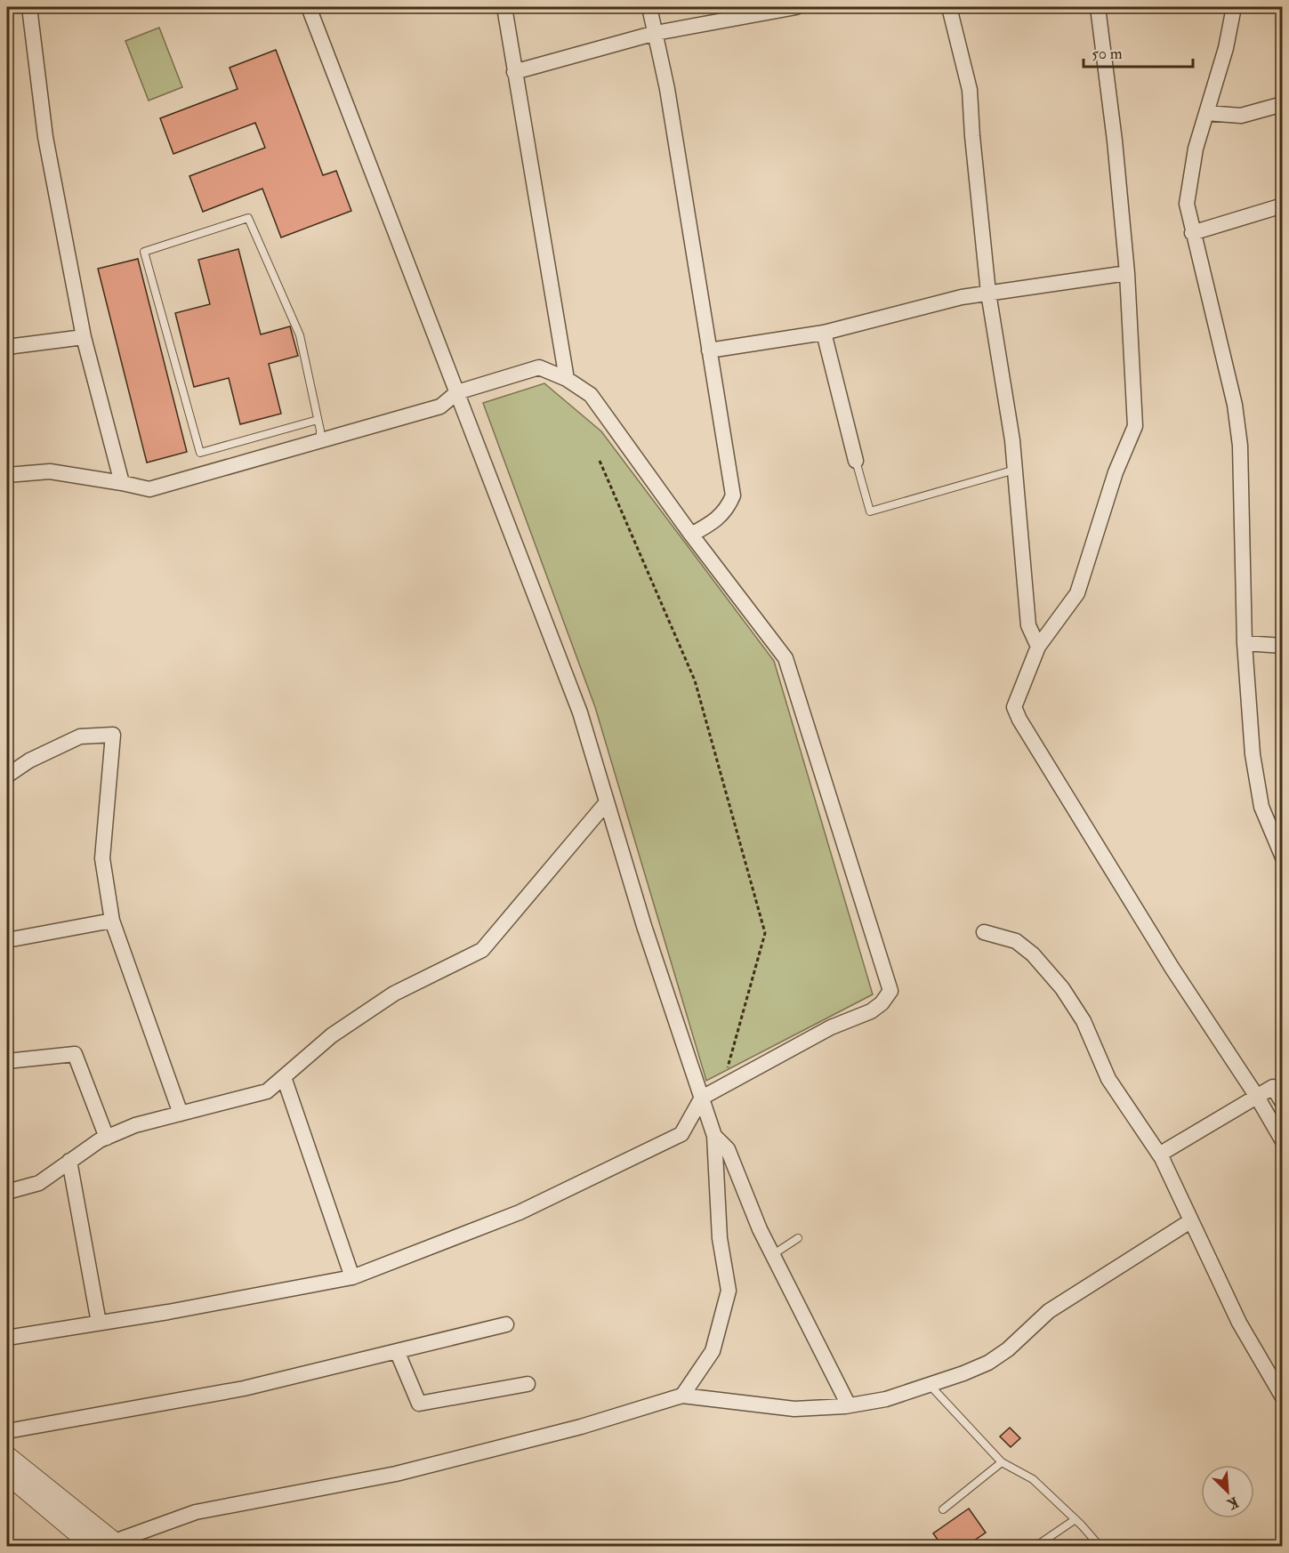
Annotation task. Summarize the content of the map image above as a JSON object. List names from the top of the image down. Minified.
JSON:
{"scale_bar":"50 m","north":"bottom right"}
